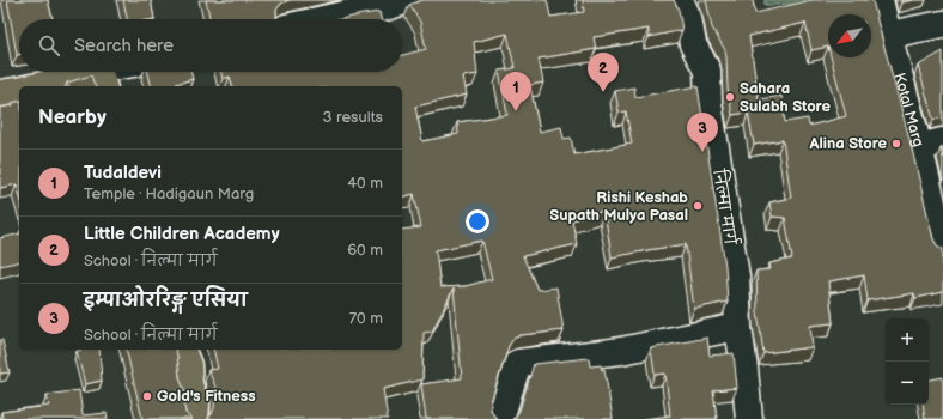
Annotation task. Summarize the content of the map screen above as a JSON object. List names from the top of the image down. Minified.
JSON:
{"streets":{"street":["Kotal Marg","निल्मा मार्ग"]},"places":["Sahara Sulabh Store","Alina Store","Rishi Keshab Supath Mulya Pasal","Gold's Fitness"],"north":"bottom left","page":{"search":"Search here","pins":["2","1","3"],"heading":["Nearby","3 results"],"list":[{"mark":"1","name":"Tudaldevi","note":"Temple · Hadigaun Marg","value":"40 m"},{"mark":"2","name":"Little Children Academy","note":"School · निल्मा मार्ग","value":"60 m"},{"mark":"3","name":"इम्पाओररिङ्ग एसिया","note":"School · निल्मा मार्ग","value":"70 m"}],"map_buttons":["+","−"]}}
